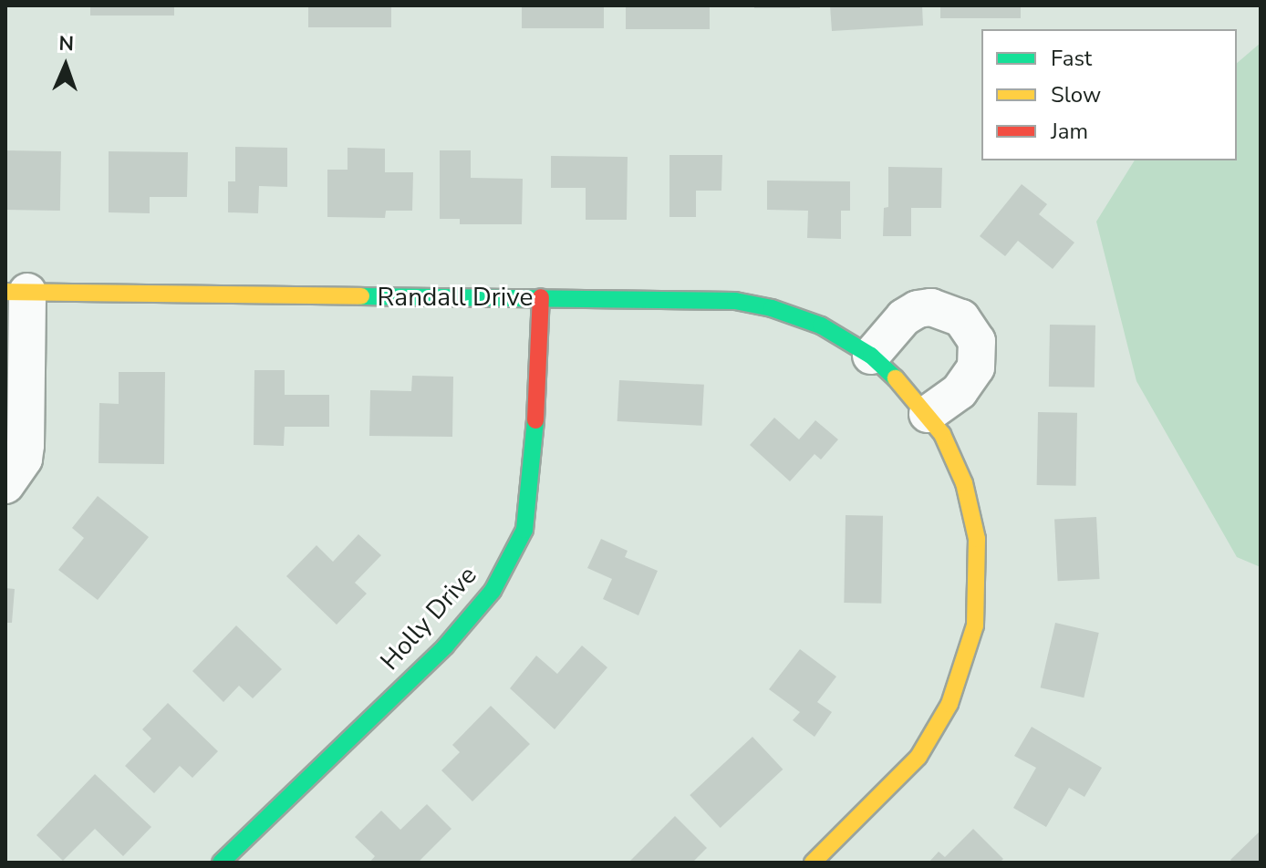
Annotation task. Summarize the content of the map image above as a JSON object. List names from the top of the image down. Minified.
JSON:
{"streets":{"street":["Randall Drive","Holly Drive"]},"crossings":[["Randall Drive","Holly Drive"]],"legend":["Fast","Slow","Jam"],"north":"top"}
